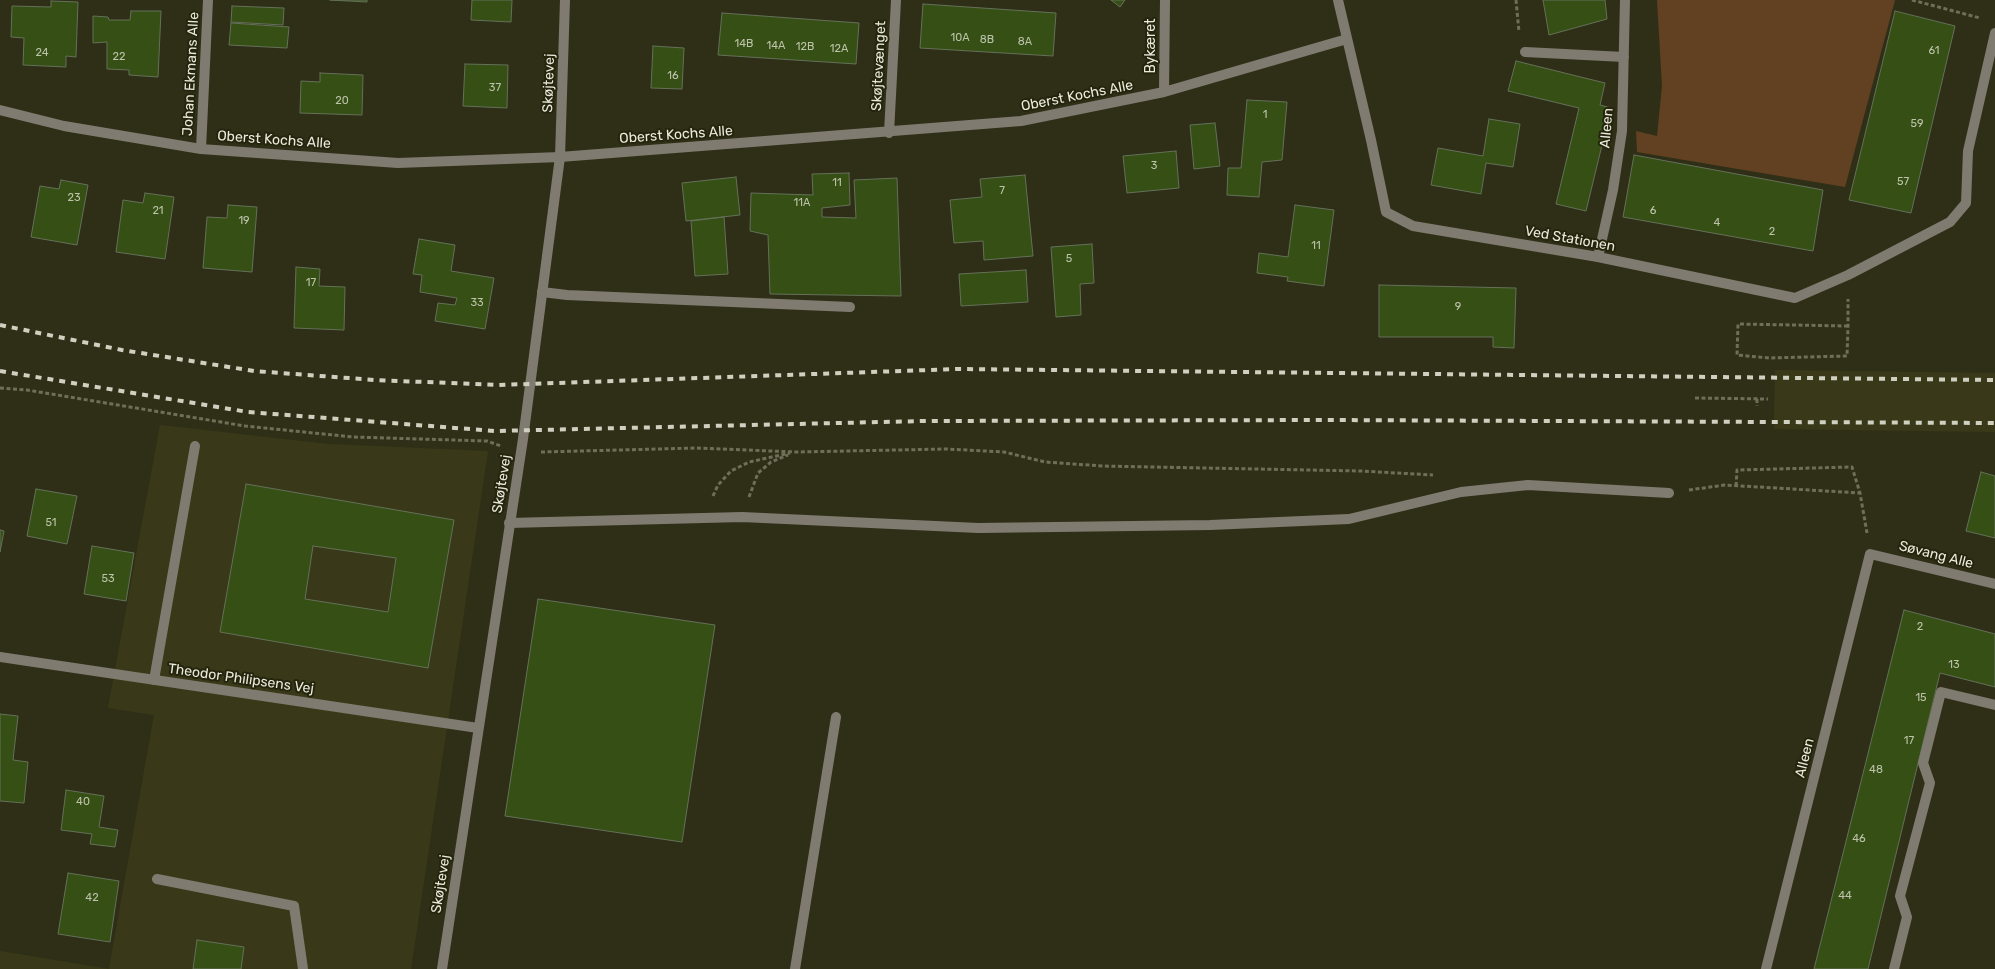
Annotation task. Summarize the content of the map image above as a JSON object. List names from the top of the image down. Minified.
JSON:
{"streets":{"street":["Bykæret","Skøjtevænget","Johan Ekmans Alle","Skøjtevej","Oberst Kochs Alle","Alleen","Ved Stationen","Søvang Alle","Theodor Philipsens Vej"]},"crossings":[["Bykæret","Oberst Kochs Alle"],["Skøjtevænget","Oberst Kochs Alle"],["Johan Ekmans Alle","Oberst Kochs Alle"],["Skøjtevej","Oberst Kochs Alle"],["Skøjtevej","Theodor Philipsens Vej"],["Oberst Kochs Alle","Ved Stationen"],["Alleen","Ved Stationen"],["Alleen","Søvang Alle"]],"house_numbers":["10A","8B","8A","14B","14A","12B","12A","61","24","22","16","37","20","1","59","3","57","11","7","23","11A","21","6","19","4","2","11","5","17","33","9","51","53","2","13","15","17","48","40","46","44","42"]}
